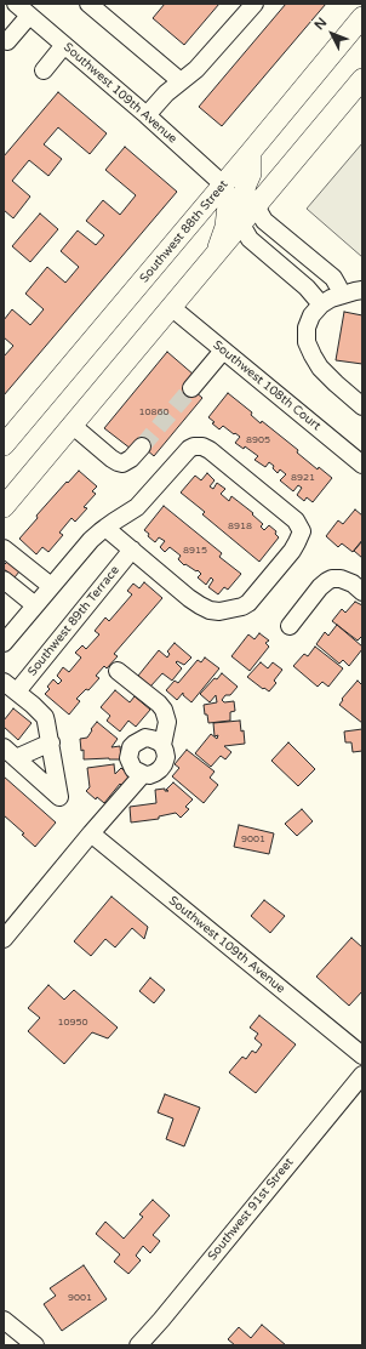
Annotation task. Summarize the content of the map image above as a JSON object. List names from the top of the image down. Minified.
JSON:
{"streets":{"main road":["Southwest 88th Street"],"street":["Southwest 109th Avenue","Southwest 108th Court","Southwest 89th Terrace","Southwest 91st Street"]},"crossings":[["Southwest 109th Avenue","Southwest 88th Street"]],"house_numbers":["10860","8905","8921","8918","8915","9001","10950","9001"],"north":"top left"}
